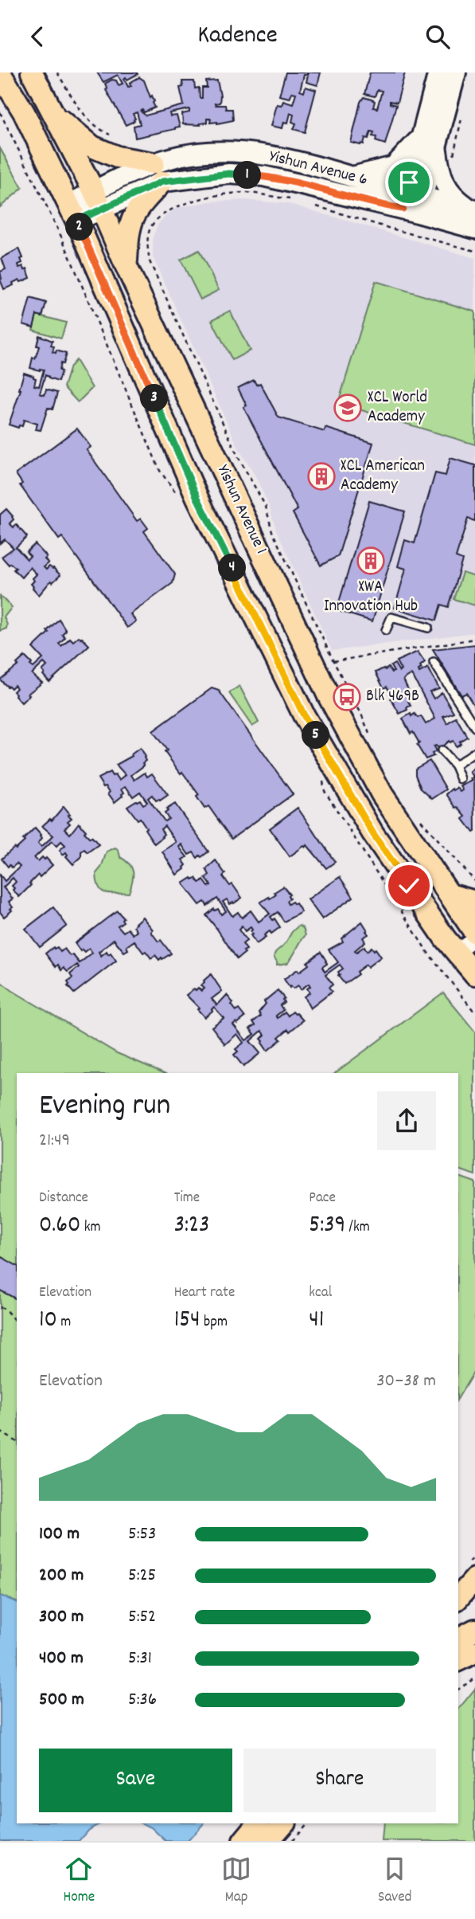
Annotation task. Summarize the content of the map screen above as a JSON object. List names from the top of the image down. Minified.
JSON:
{"streets":{"main road":["Yishun Avenue 6","Yishun Avenue 1"]},"crossings":[["Yishun Avenue 6","Yishun Avenue 1"]],"places":{"school or university":["XCL World Academy"],"building":["XCL American Academy","XWA Innovation Hub"],"bus stop":["Blk 469B"]},"page":{"header":"Kadence","pins":["1","2","3","4","5"],"heading":["Evening run","21:49"],"stats":[["Distance","0.60 km"],["Time","3:23"],["Pace","5:39 /km"],["Elevation","10 m"],["Heart rate","154 bpm"],["kcal","41"]],"chart":["Elevation","30–38 m"],"list":[{"name":"100 m","note":"5:53"},{"name":"200 m","note":"5:25"},{"name":"300 m","note":"5:52"},{"name":"400 m","note":"5:31"},{"name":"500 m","note":"5:36"}],"buttons":["Save","Share"],"tabs":["Home","Map","Saved"]}}
